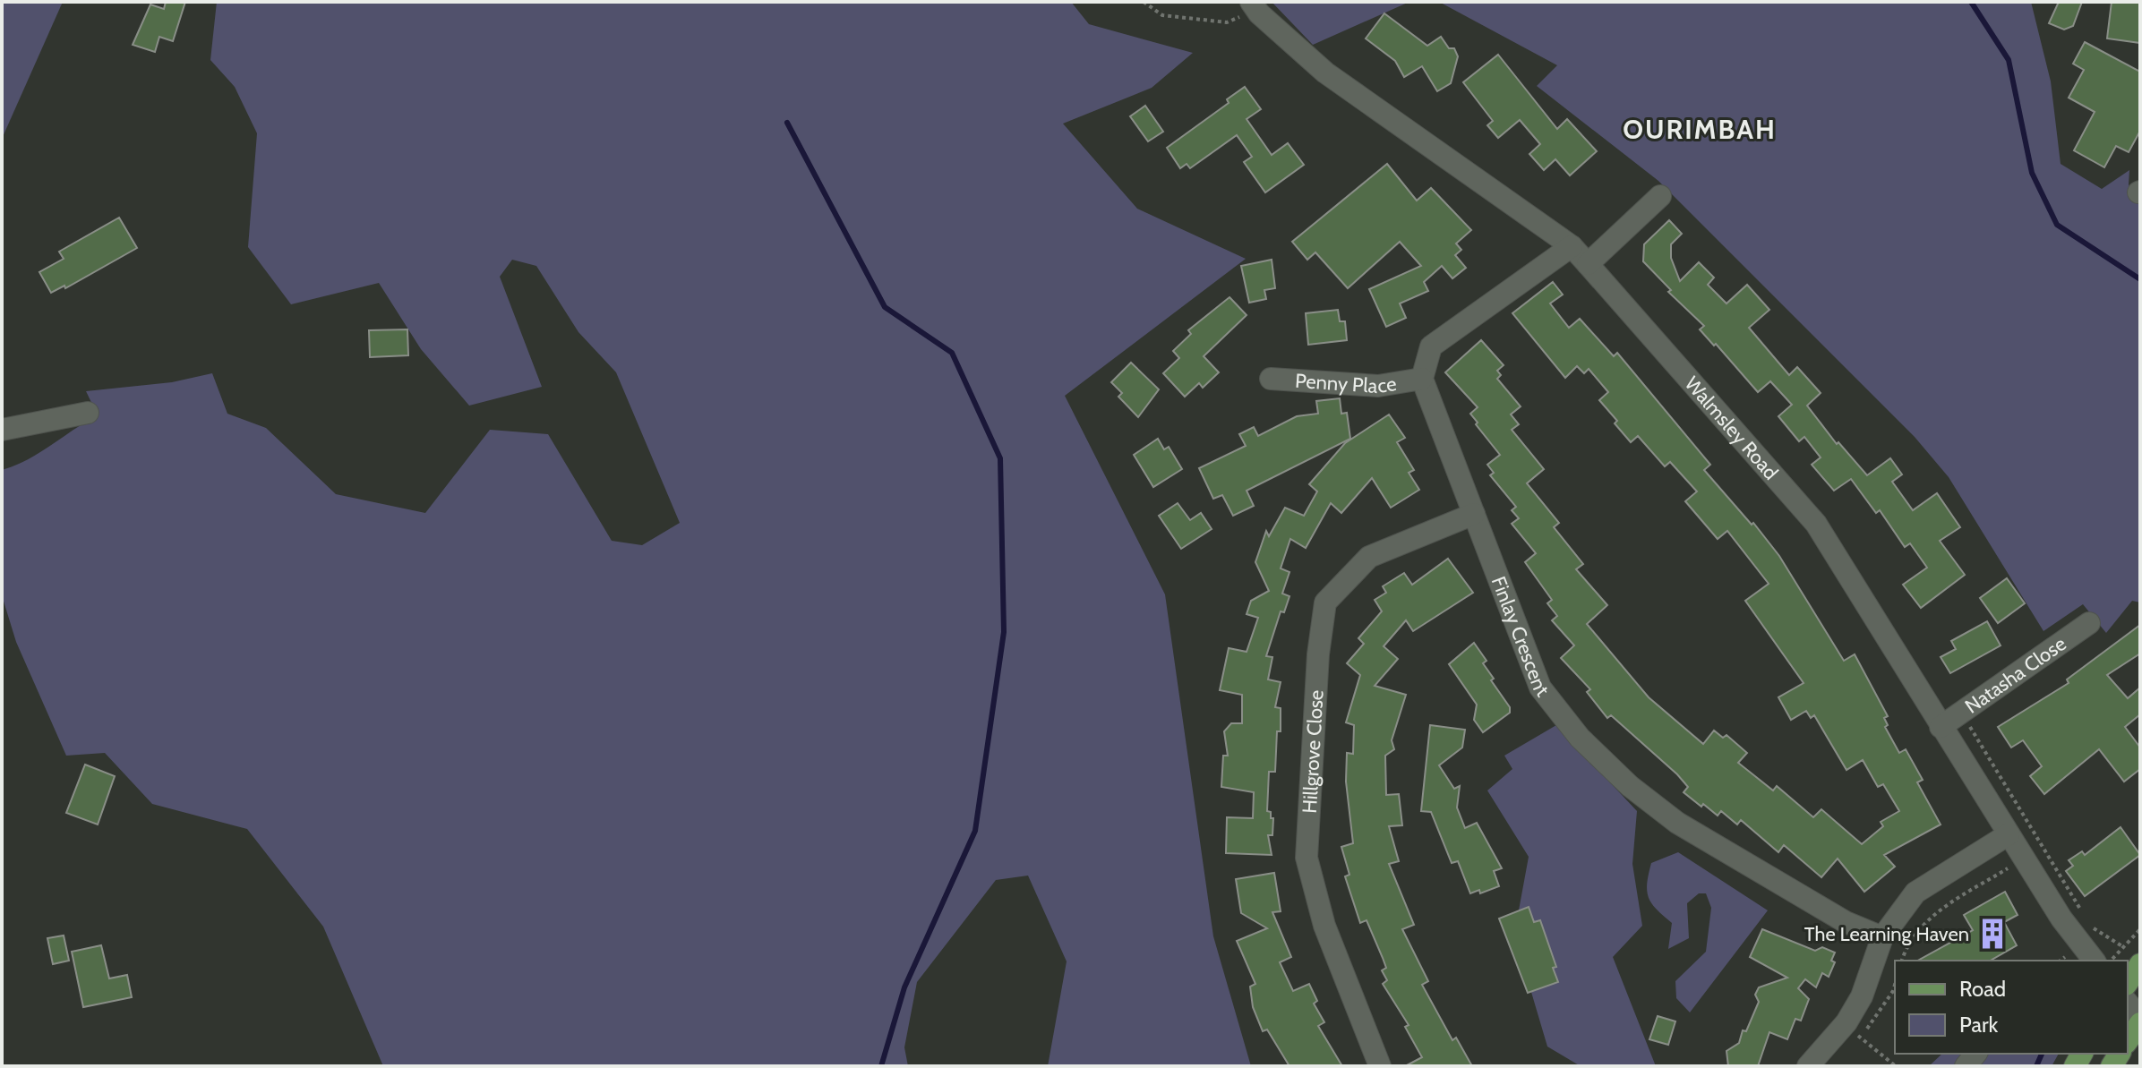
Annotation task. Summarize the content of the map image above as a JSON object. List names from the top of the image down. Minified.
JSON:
{"streets":{"street":["Penny Place","Walmsley Road","Finlay Crescent","Natasha Close","Hillgrove Close"]},"crossings":[["Penny Place","Finlay Crescent"],["Walmsley Road","Natasha Close"],["Finlay Crescent","Hillgrove Close"]],"districts":["OURIMBAH"],"places":{"building":["The Learning Haven"]},"legend":["Road","Park"]}
